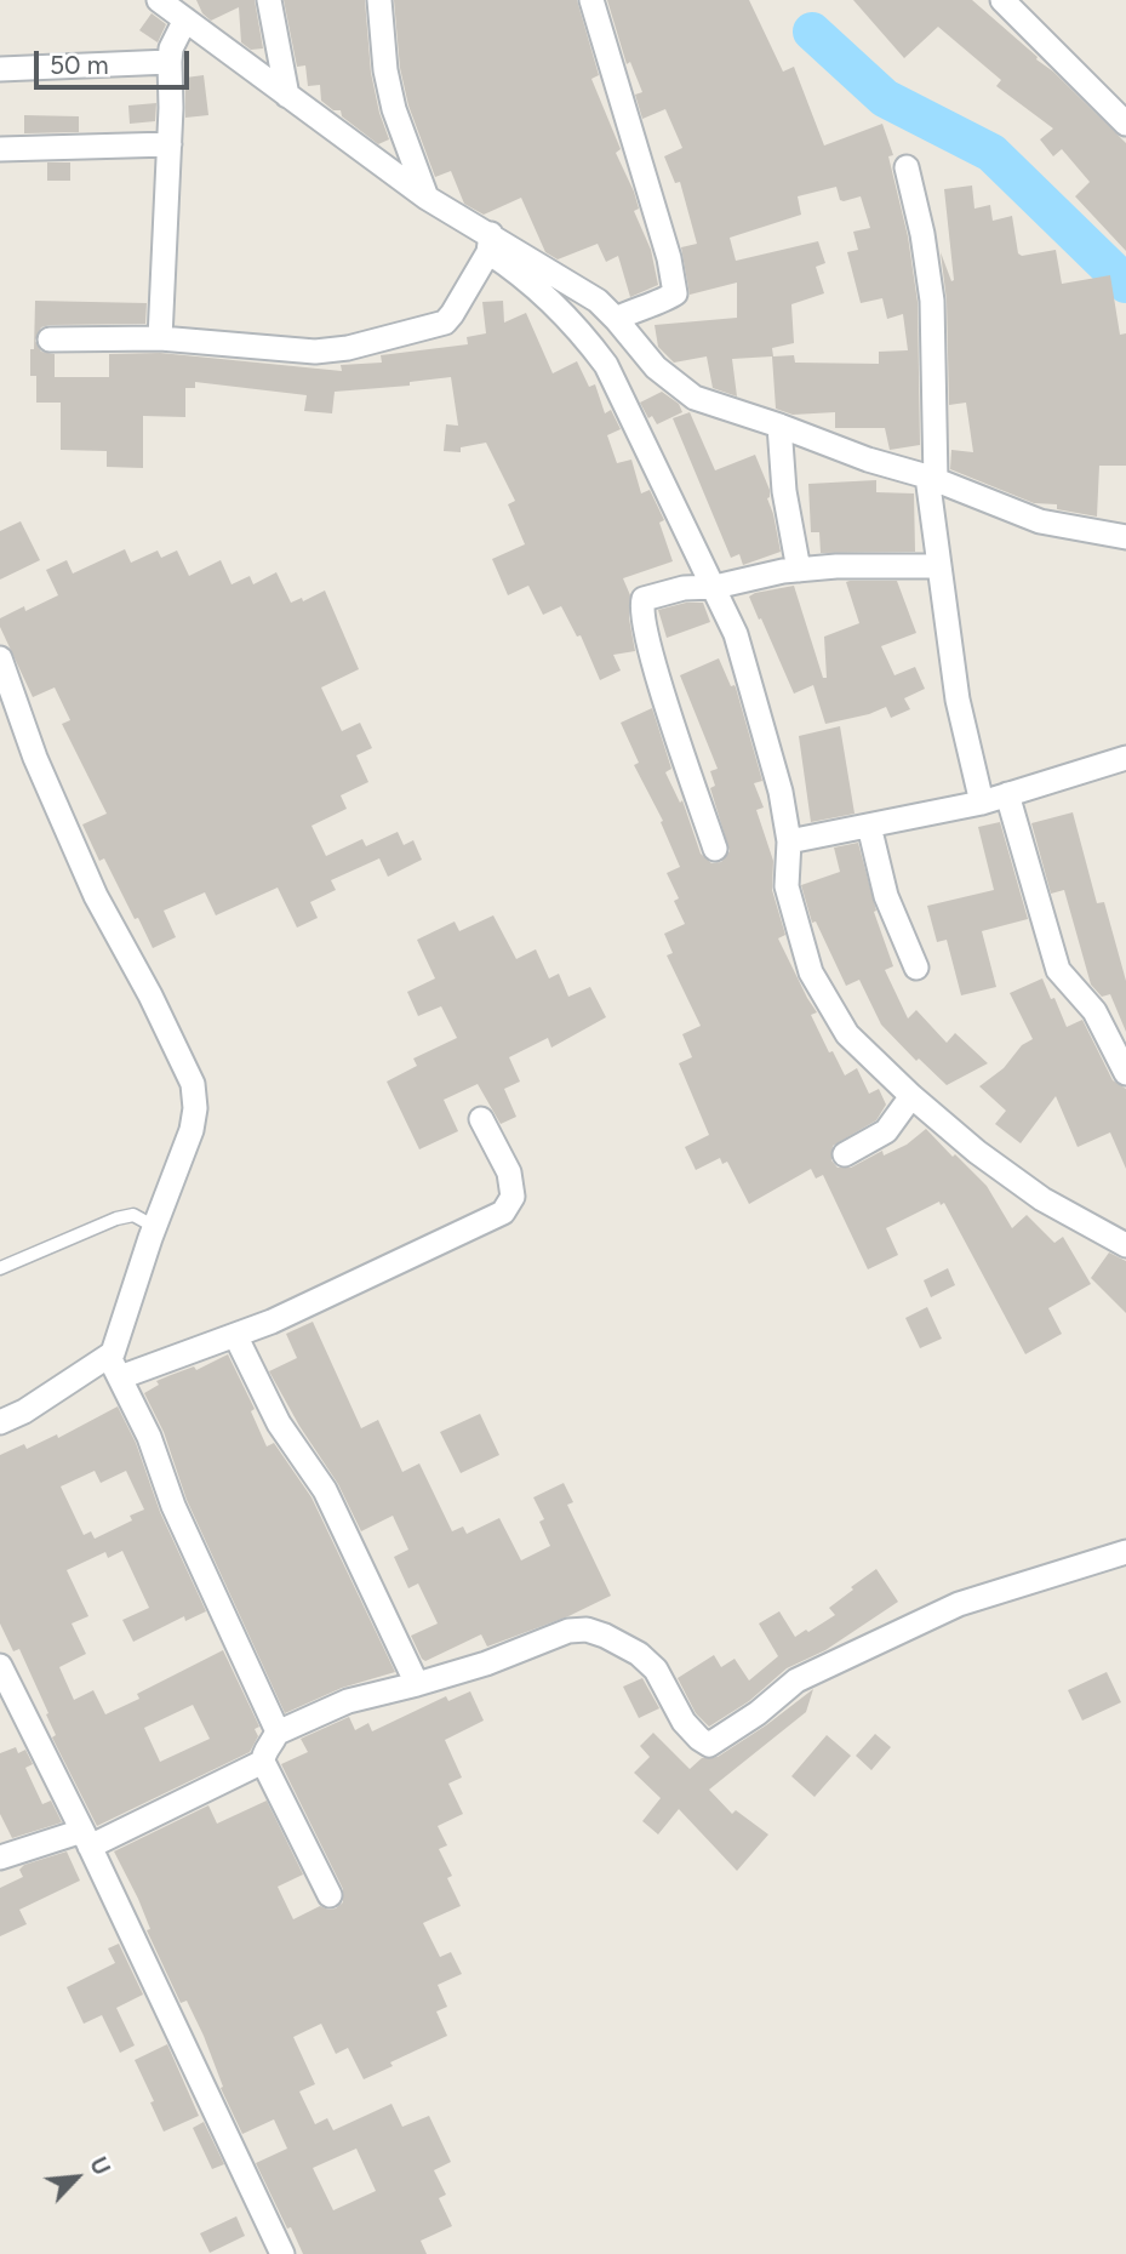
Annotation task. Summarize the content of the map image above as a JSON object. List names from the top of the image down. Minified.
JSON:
{"scale_bar":"50 m","north":"top right"}
